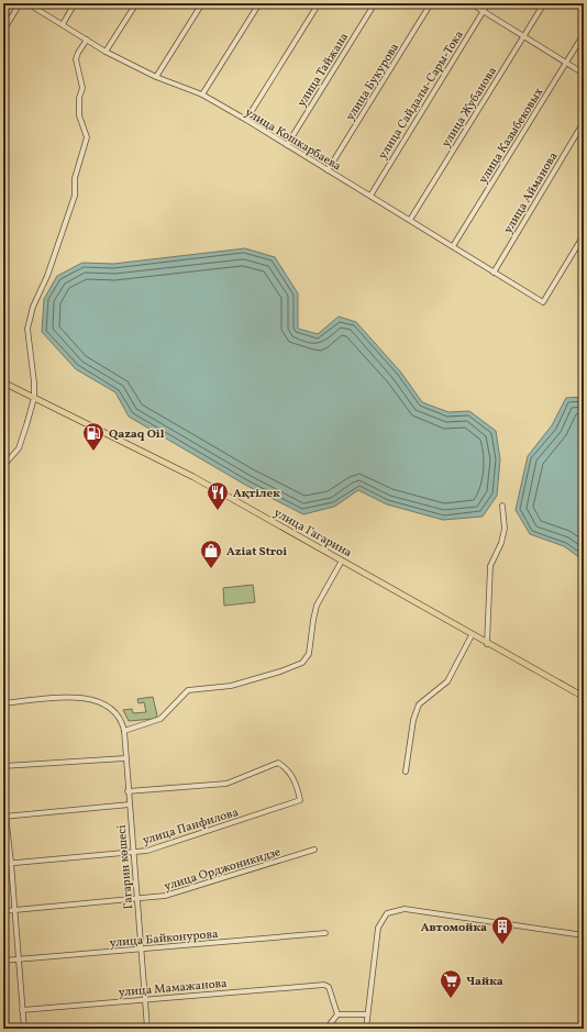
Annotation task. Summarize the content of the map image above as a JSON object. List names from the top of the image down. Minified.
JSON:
{"streets":{"main road":["улица Гагарина"],"street":["улица Тайжана","улица Букурова","улица Сайдалы-Сары-Тока","улица Жубанова","улица Казыбековых","улица Кошкарбаева","улица Айманова","улица Панфилова","Гагарин көшесі","улица Орджоникидзе","улица Байконурова","улица Мамажанова"]},"crossings":[["улица Тайжана","улица Кошкарбаева"],["улица Букурова","улица Кошкарбаева"],["улица Сайдалы-Сары-Тока","улица Кошкарбаева"],["улица Жубанова","улица Кошкарбаева"],["улица Казыбековых","улица Кошкарбаева"],["улица Кошкарбаева","улица Айманова"],["улица Панфилова","Гагарин көшесі"],["Гагарин көшесі","улица Орджоникидзе"],["Гагарин көшесі","улица Байконурова"],["Гагарин көшесі","улица Мамажанова"]],"places":{"fuel station":["Qazaq Oil"],"restaurant":["Ақтілек"],"shop":["Aziat Stroi"],"building":["Автомойка"],"supermarket":["Чайка"]}}
